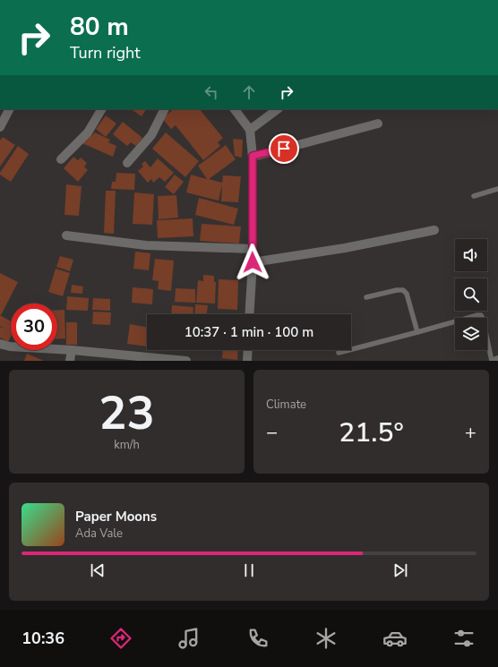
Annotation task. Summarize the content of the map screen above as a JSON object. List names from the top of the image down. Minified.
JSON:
{"page":{"turn":["80 m","Turn right"],"limit":"30","trip":"10:37 · 1 min · 100 m","tile":[["23","km/h"],"Climate"],"heat":["−","21.5°","+"],"song":["Paper Moons","Ada Vale"],"tabs":"10:36"}}
